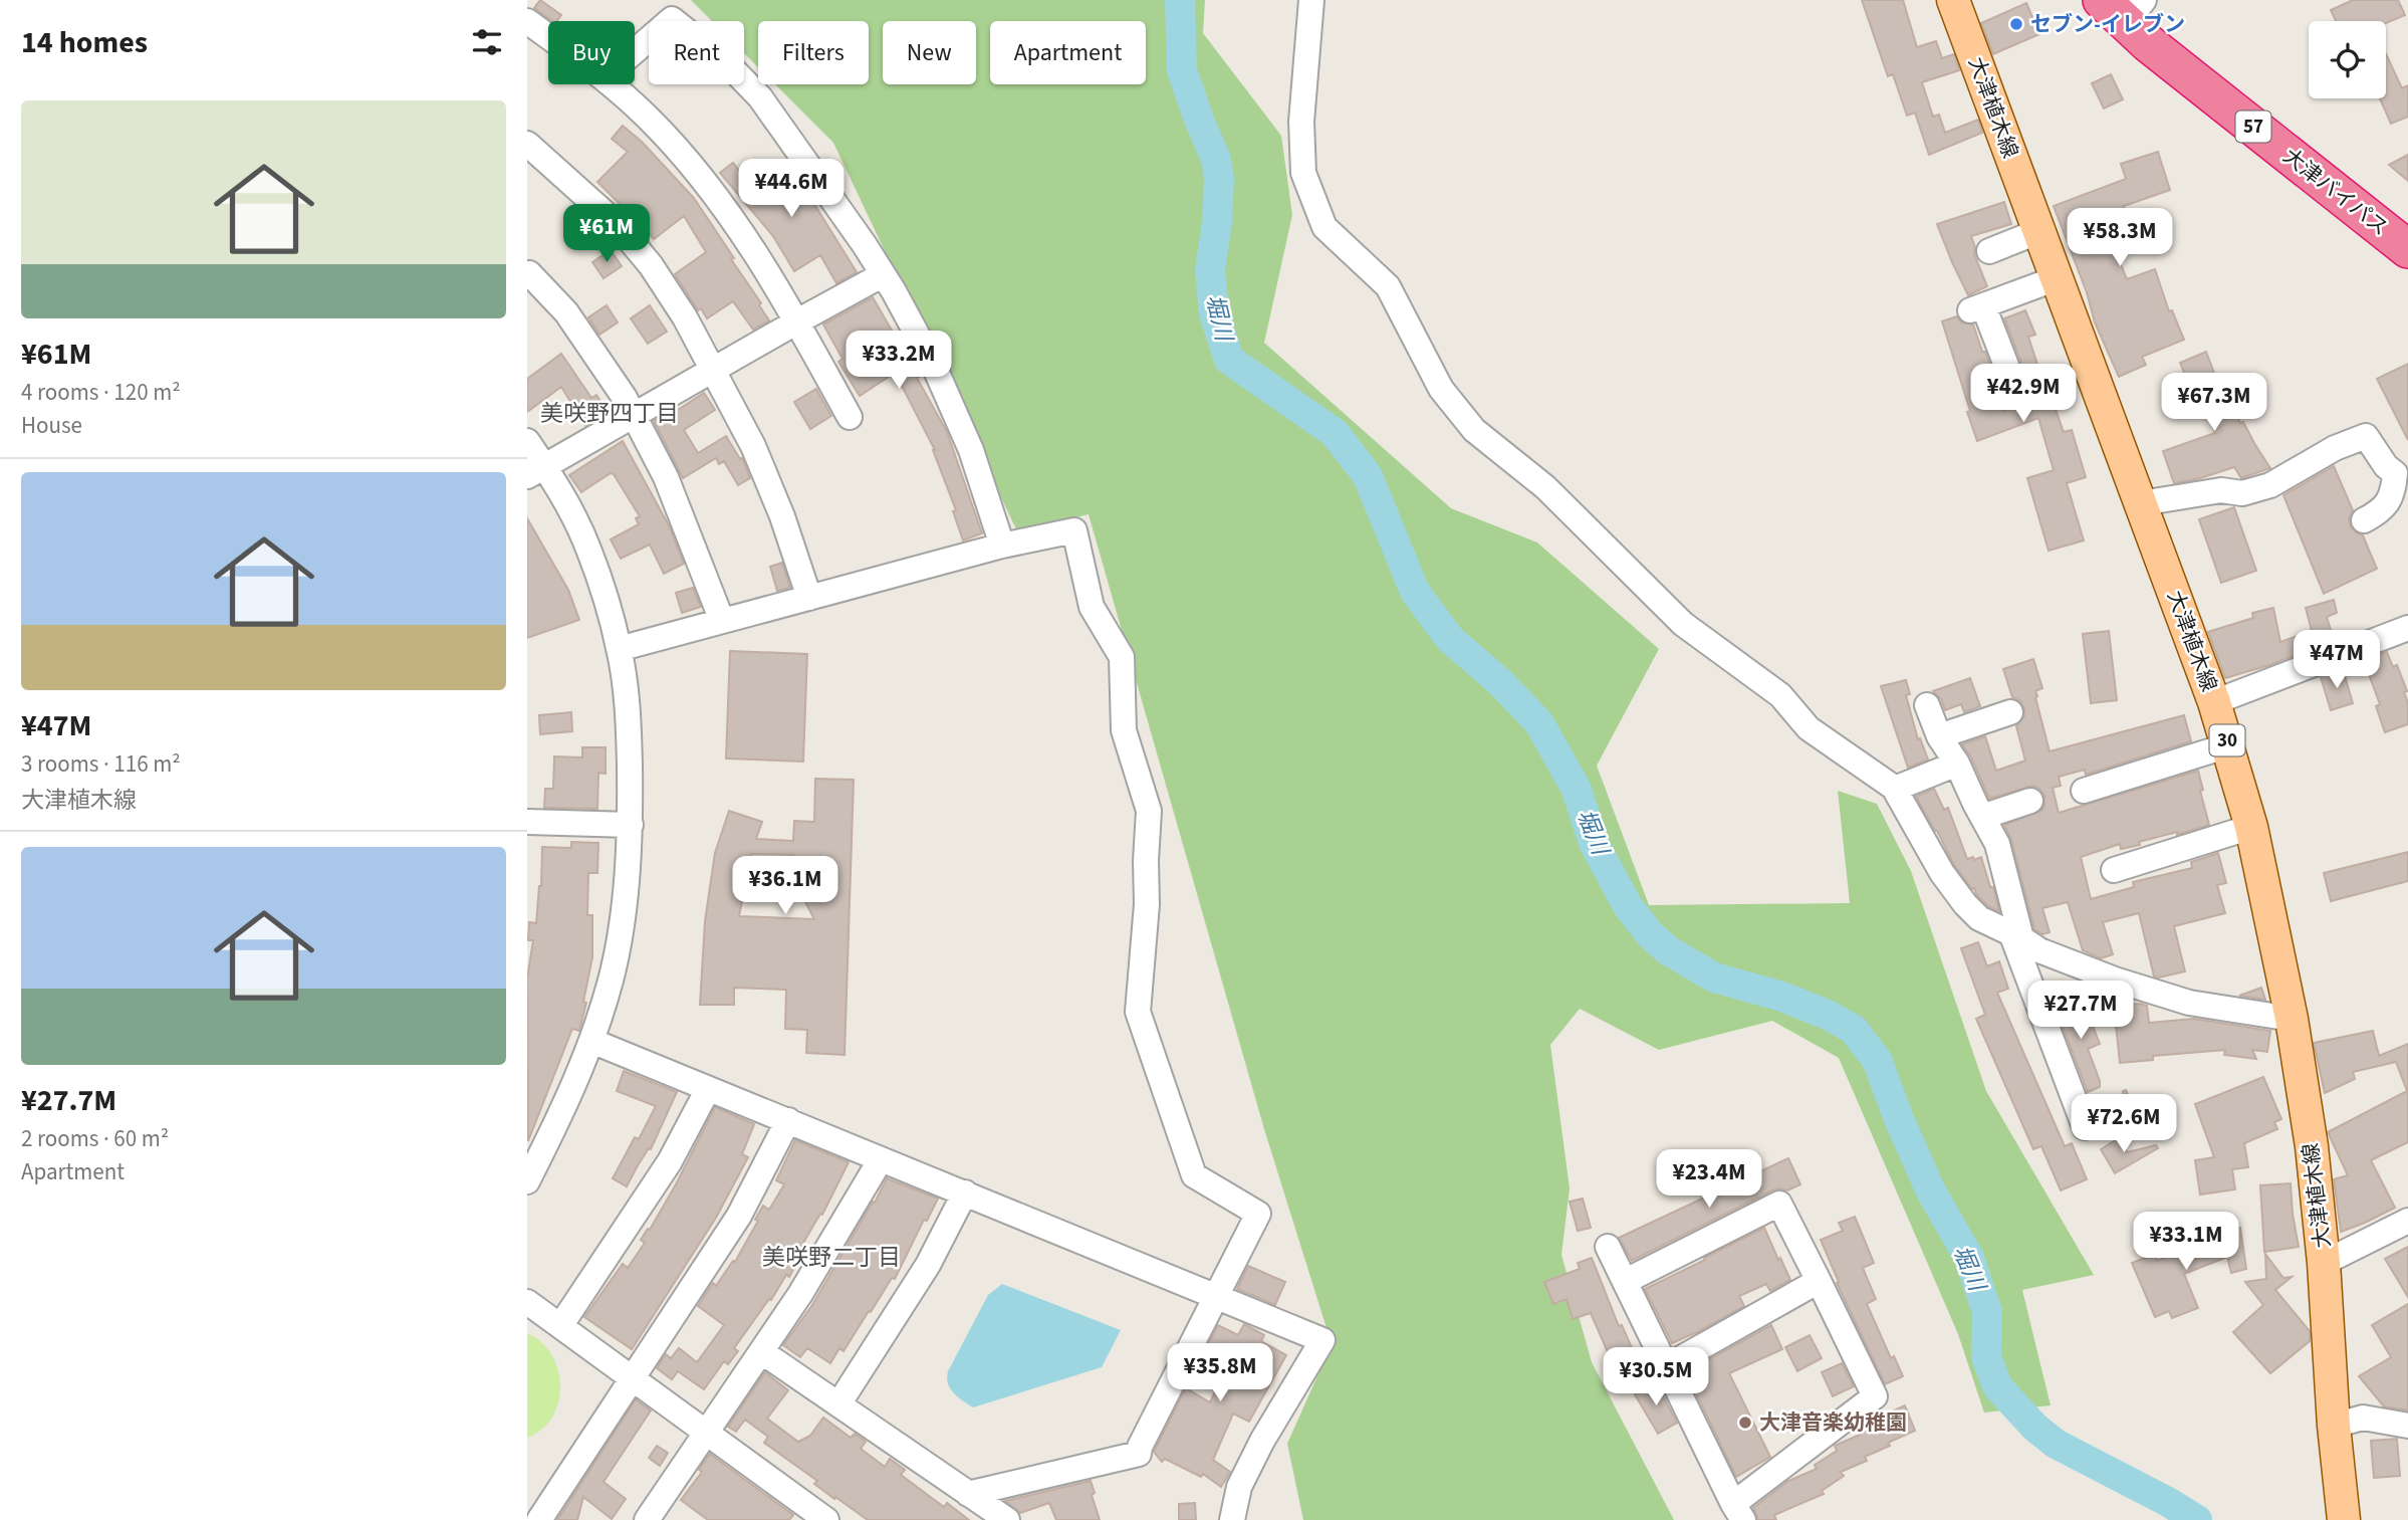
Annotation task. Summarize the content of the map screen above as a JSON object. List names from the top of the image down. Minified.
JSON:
{"streets":{"highway":["57","大津バイパス"],"main road":["大津植木線","30"]},"districts":["美咲野四丁目","美咲野二丁目"],"water":["堀川"],"places":["セブン-イレブン","大津音楽幼稚園"],"page":{"heading":"14 homes","chip":["Buy","Rent","Filters","New","Apartment"],"list":[{"name":"¥61M","note":"4 rooms · 120 m² · House"},{"name":"¥47M","note":"3 rooms · 116 m² · 大津植木線"},{"name":"¥27.7M","note":"2 rooms · 60 m² · Apartment"}],"price":["¥44.6M","¥61M","¥58.3M","¥33.2M","¥42.9M","¥67.3M","¥47M","¥36.1M","¥27.7M","¥72.6M","¥23.4M","¥33.1M","¥35.8M","¥30.5M"]}}
